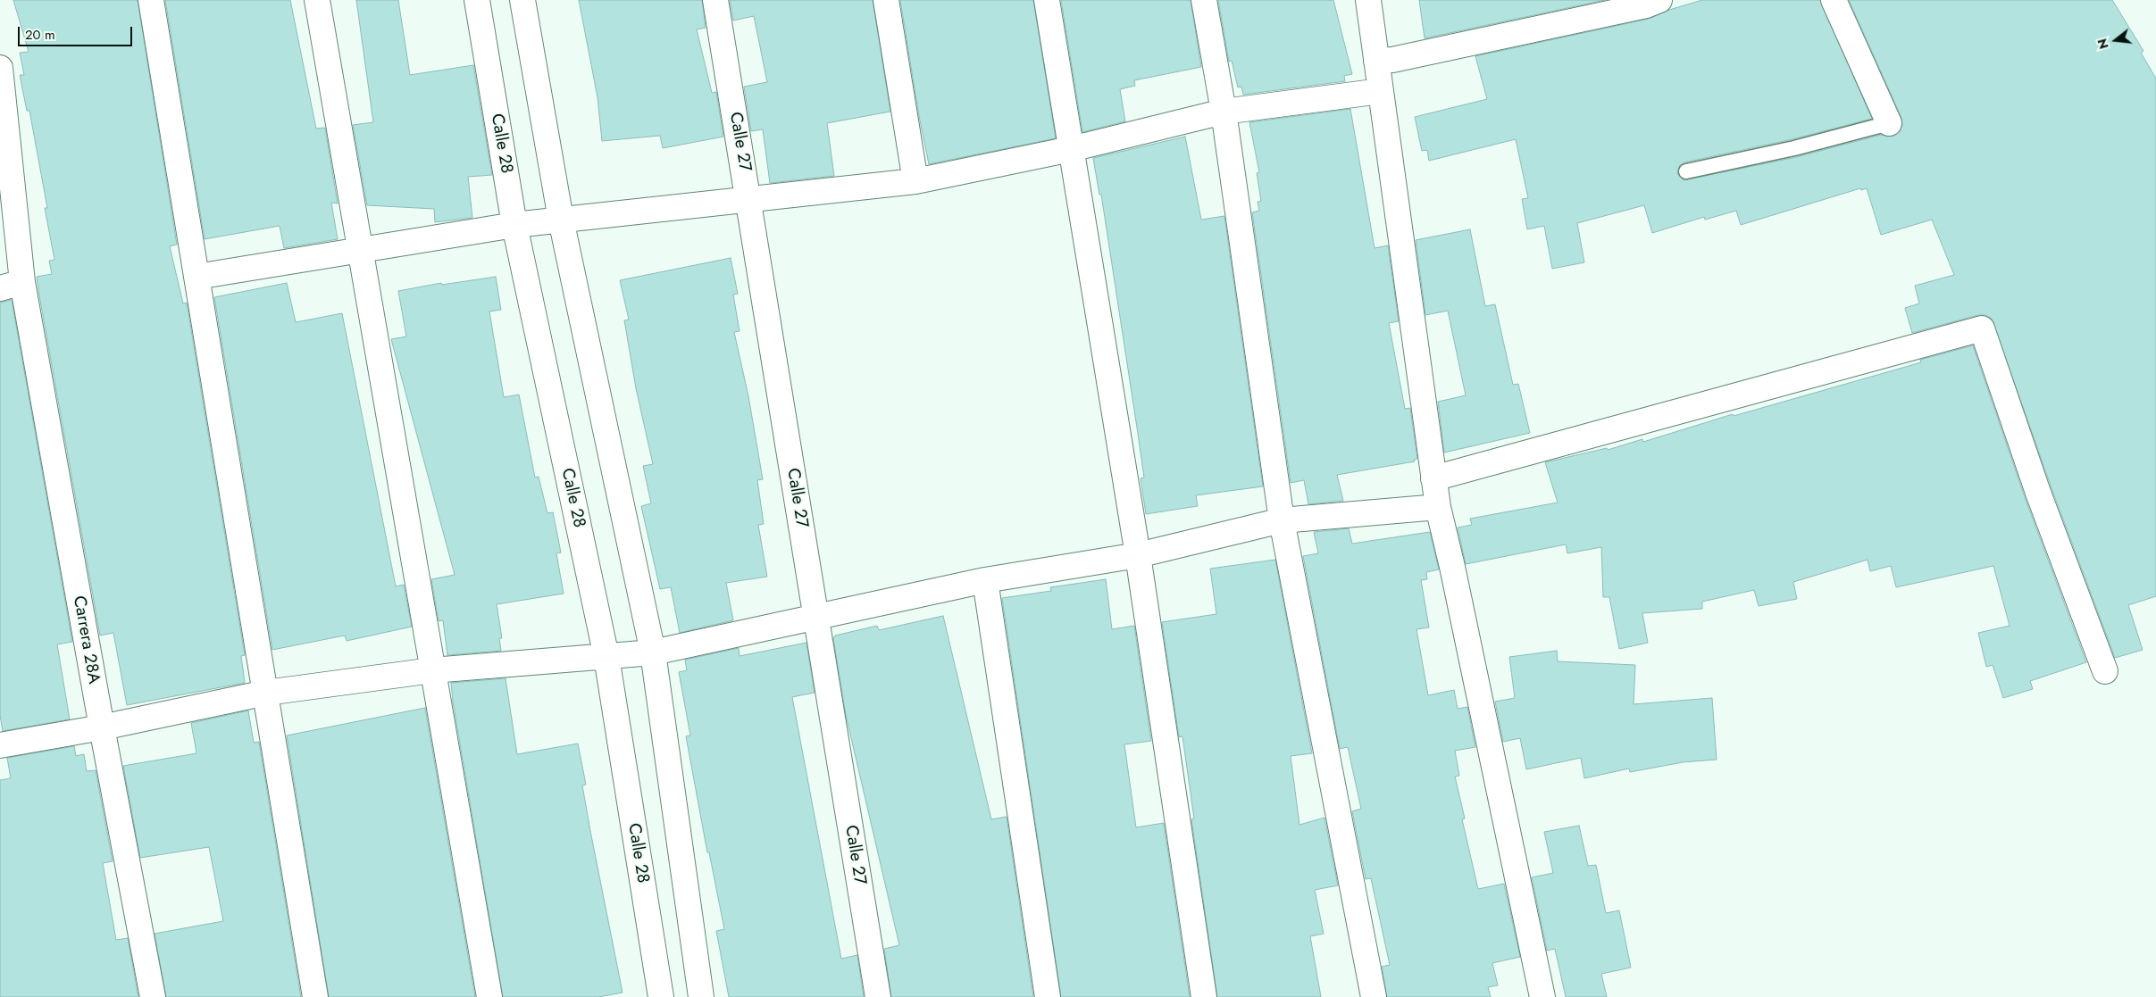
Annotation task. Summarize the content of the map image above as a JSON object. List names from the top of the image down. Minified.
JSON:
{"streets":{"street":["Calle 27","Calle 28","Carrera 28A"]},"scale_bar":"20 m","north":"left"}
